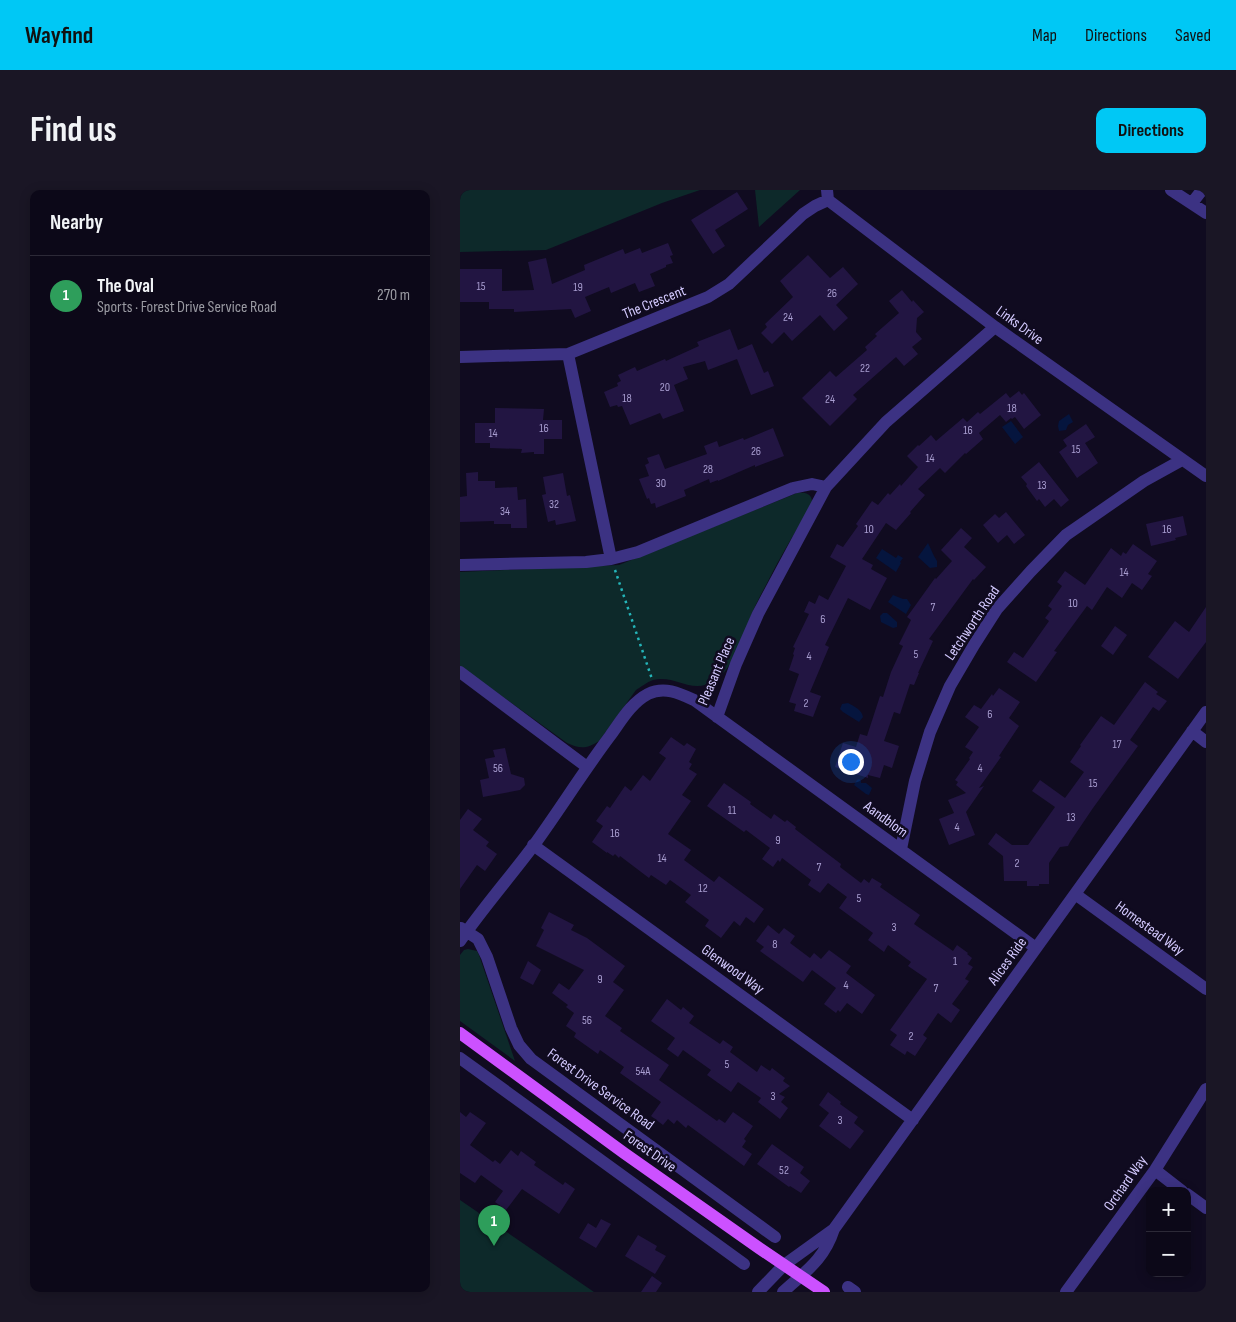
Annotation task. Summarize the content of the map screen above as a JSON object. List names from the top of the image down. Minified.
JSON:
{"streets":{"main road":["Forest Drive"],"street":["The Crescent","Links Drive","Letchworth Road","Pleasant Place","Aandblom","Homestead Way","Alices Ride","Glenwood Way","Forest Drive Service Road","Orchard Way"]},"crossings":[["The Crescent","Links Drive"],["Links Drive","Letchworth Road"],["Links Drive","Pleasant Place"],["Letchworth Road","Aandblom"],["Pleasant Place","Aandblom"],["Pleasant Place","Glenwood Way"],["Pleasant Place","Forest Drive Service Road"],["Aandblom","Alices Ride"],["Homestead Way","Alices Ride"],["Alices Ride","Glenwood Way"],["Alices Ride","Forest Drive"]],"house_numbers":["15","19","26","24","22","20","18","24","18","16","16","14","15","26","14","28","30","13","32","34","10","16","14","10","7","6","5","4","2","6","17","56","4","15","11","13","4","16","9","14","2","7","12","5","3","8","1","9","4","7","56","2","5","54A","3","3","52"],"page":{"header":"Wayfind","nav":["Map","Directions","Saved"],"buttons":"Directions","title":"Find us","heading":"Nearby","list":[{"mark":"1","name":"The Oval","note":"Sports · Forest Drive Service Road","value":"270 m"}],"map_buttons":["+","−"],"pins":"1"}}
